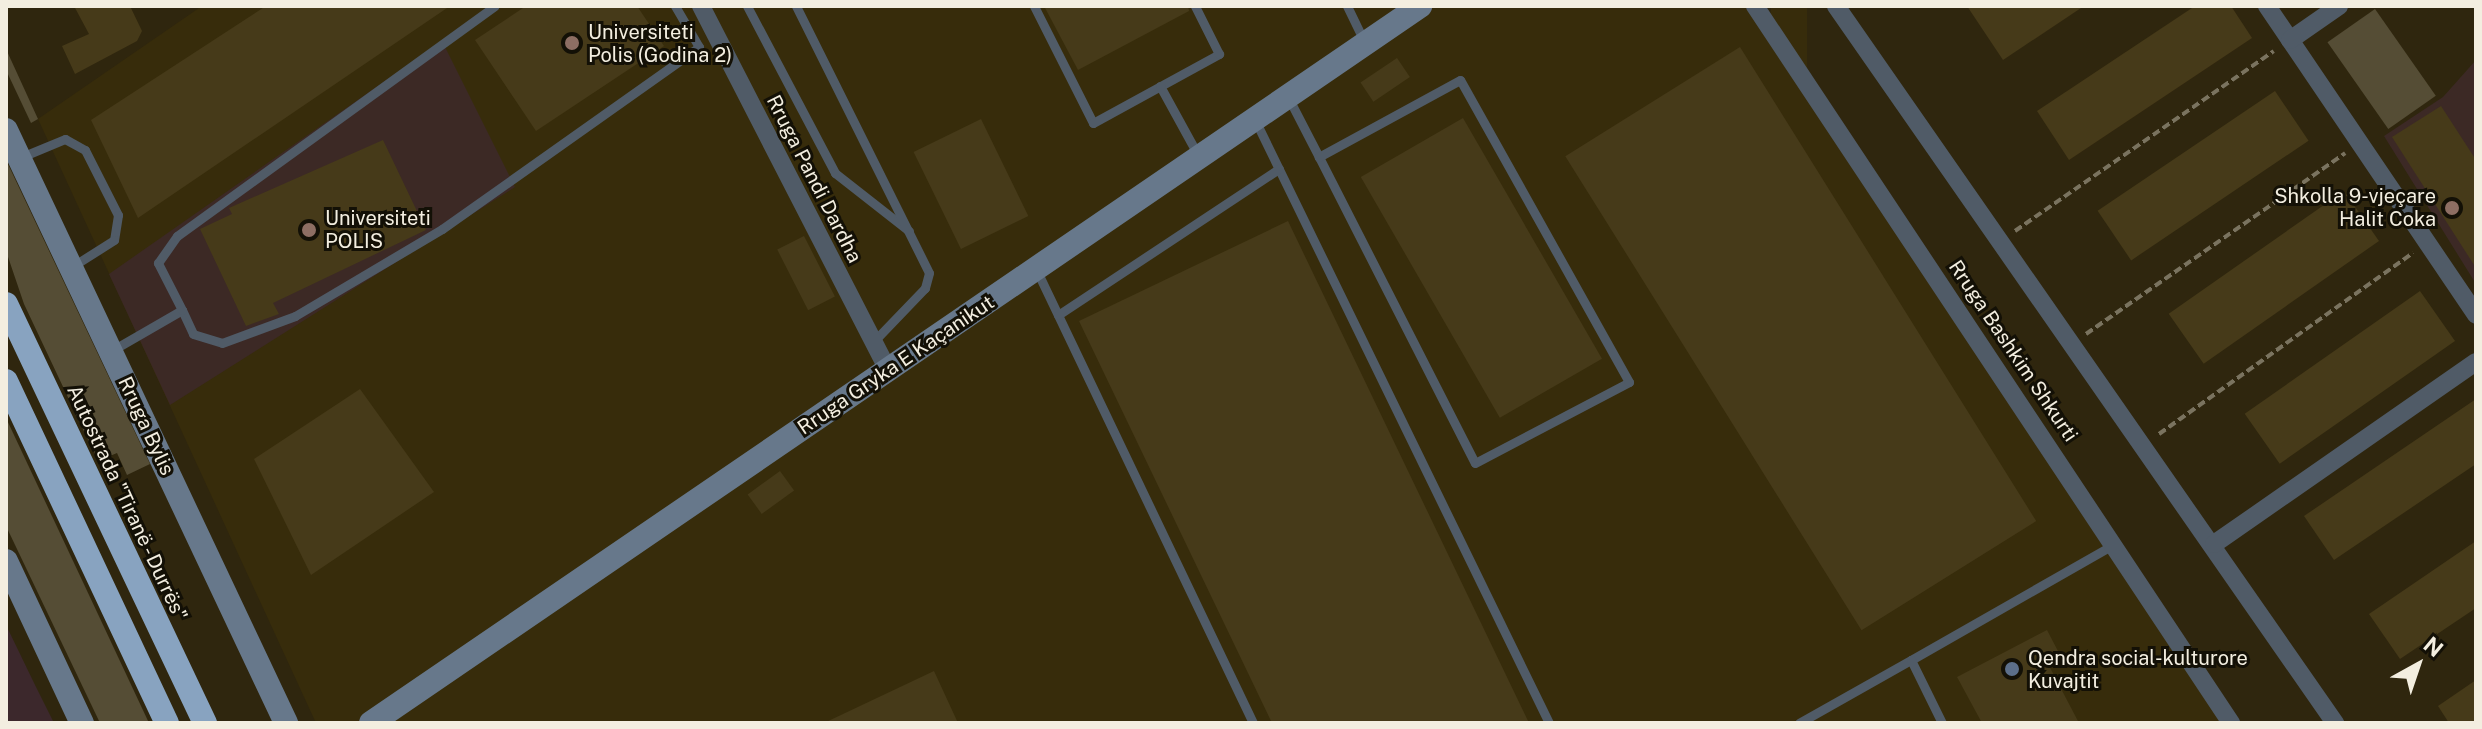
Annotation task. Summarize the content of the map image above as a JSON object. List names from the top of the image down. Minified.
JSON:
{"streets":{"highway":["Autostrada \"Tiranë - Durrës\""],"street":["Rruga Pandi Dardha","Rruga Bashkim Shkurti","Rruga Gryka E Kaçanikut","Rruga Bylis"]},"crossings":[["Rruga Pandi Dardha","Rruga Gryka E Kaçanikut"]],"places":["Universiteti Polis (Godina 2)","Shkolla 9-vjeçare Halit Coka","Universiteti POLIS","Qendra social-kulturore Kuvajtit"],"north":"top right"}
